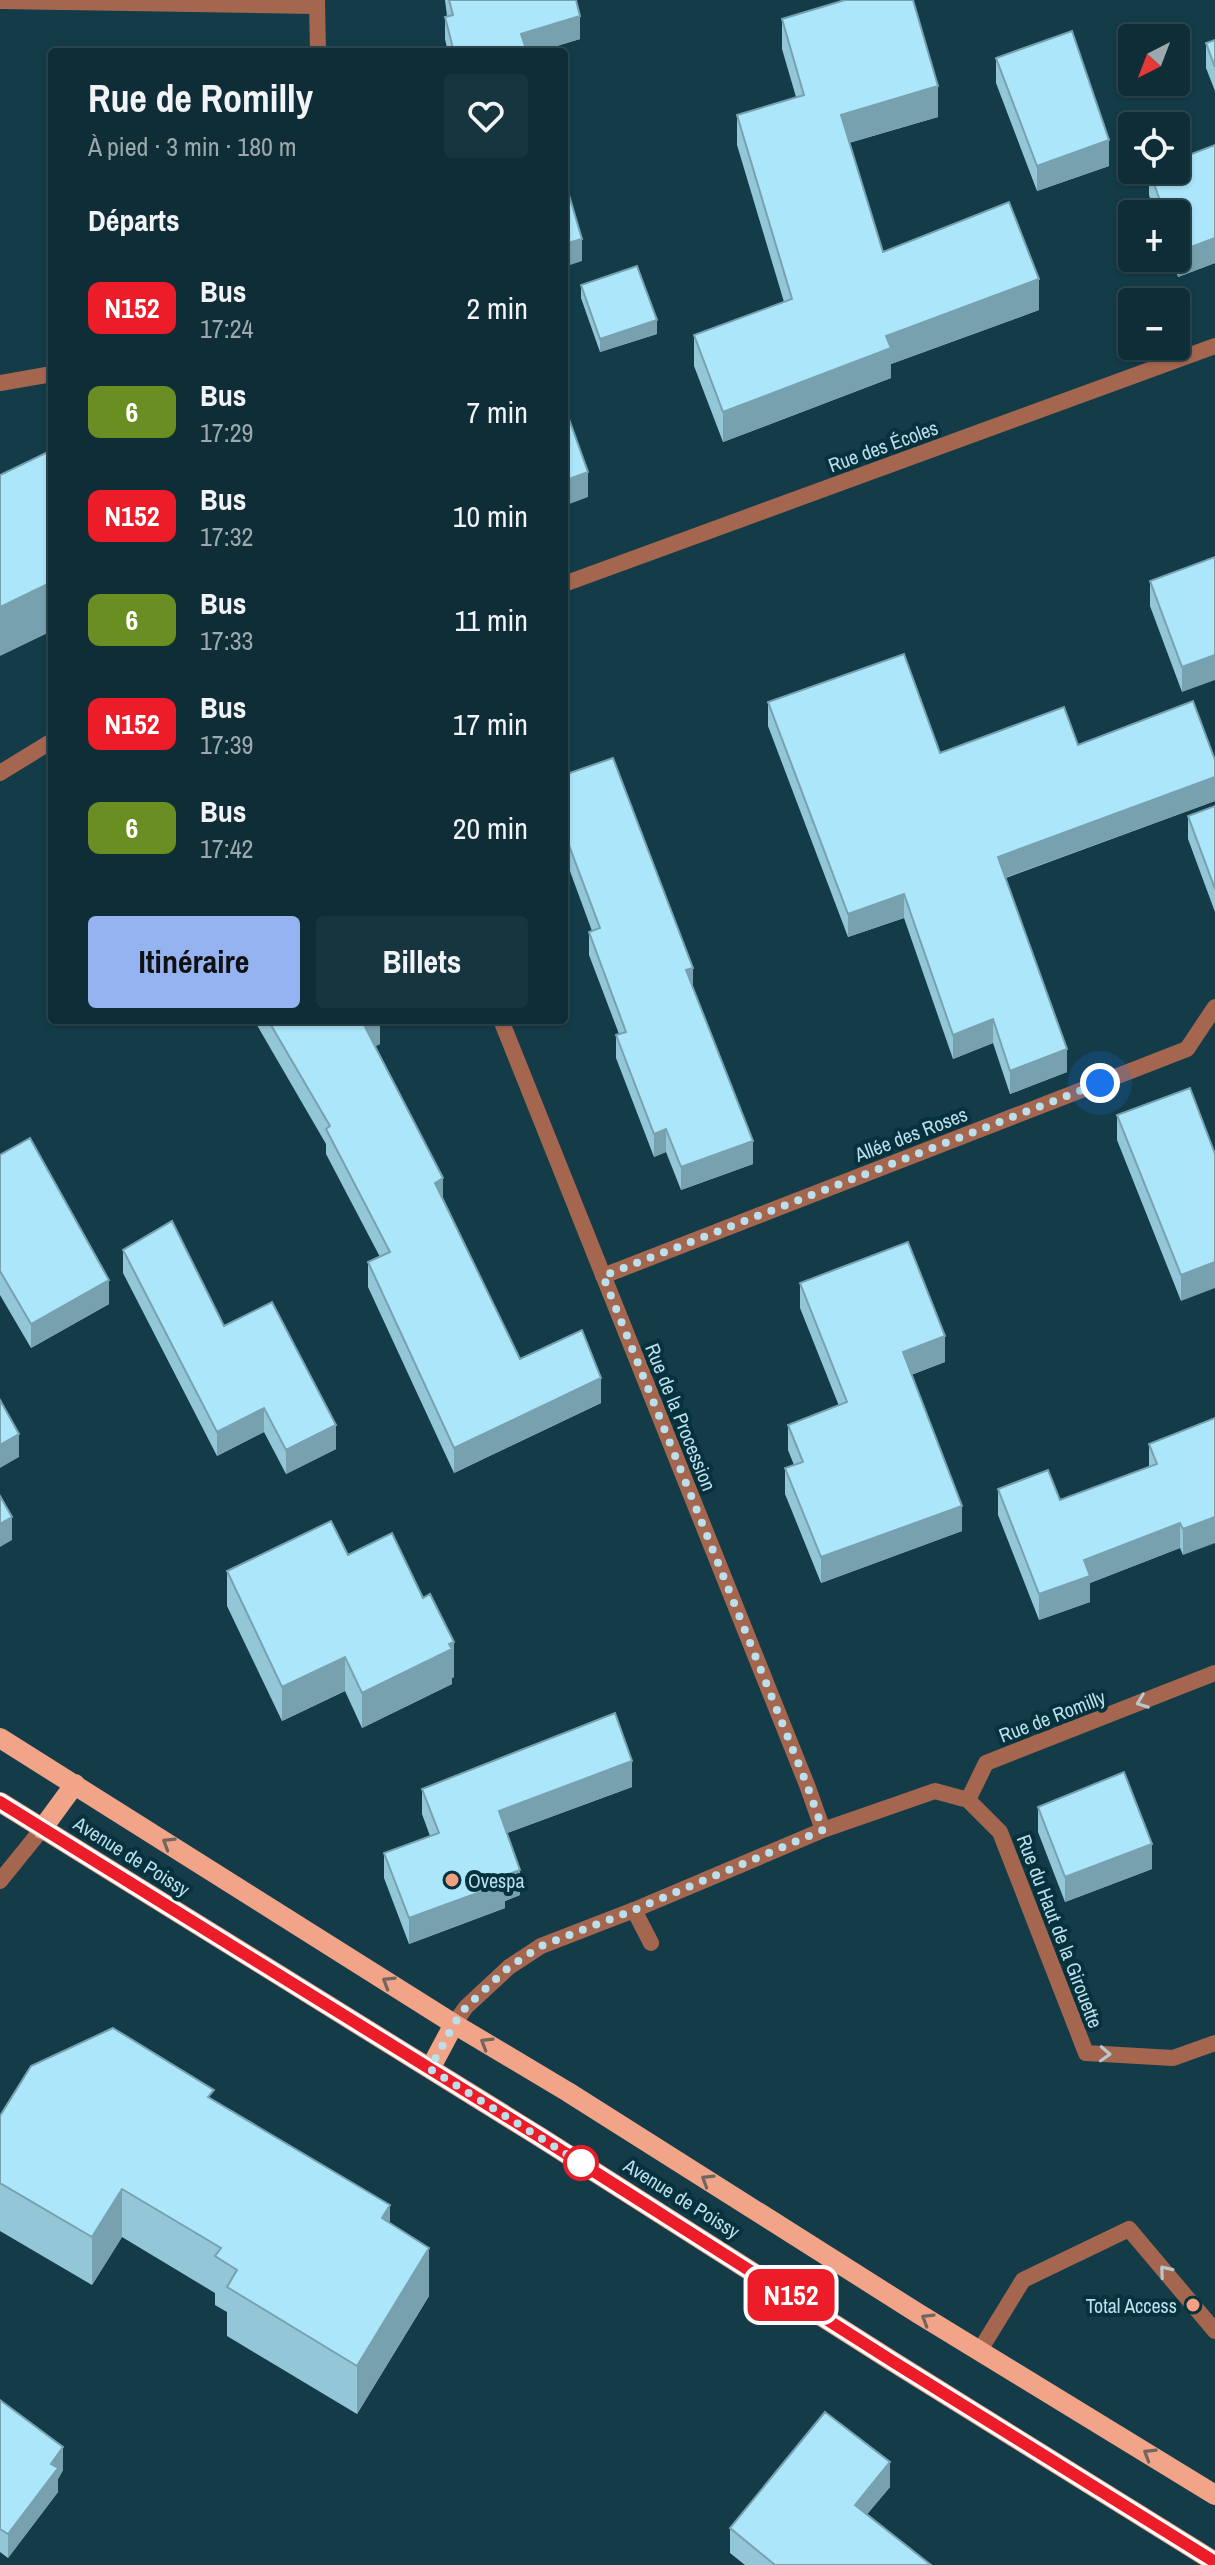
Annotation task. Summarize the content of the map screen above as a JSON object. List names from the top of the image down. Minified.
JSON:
{"streets":{"main road":["Avenue de Poissy"],"street":["Rue des Écoles","Allée des Roses","Rue de la Procession","Rue de Romilly","Rue du Haut de la Girouette"]},"crossings":[["Allée des Roses","Rue de la Procession"],["Rue de Romilly","Rue du Haut de la Girouette"]],"one_way":["Rue de Romilly","Rue du Haut de la Girouette"],"places":["Ovespa","Total Access"],"lines":["bus line N152"],"north":"bottom left","page":{"on_map":"N152","map_buttons":["+","−"],"heading":[["Rue de Romilly","À pied · 3 min · 180 m"],"Départs"],"list":[{"mark":"N152","name":"Bus","note":"17:24","value":"2 min"},{"mark":"6","name":"Bus","note":"17:29","value":"7 min"},{"mark":"N152","name":"Bus","note":"17:32","value":"10 min"},{"mark":"6","name":"Bus","note":"17:33","value":"11 min"},{"mark":"N152","name":"Bus","note":"17:39","value":"17 min"},{"mark":"6","name":"Bus","note":"17:42","value":"20 min"}],"buttons":["Itinéraire","Billets"]}}
